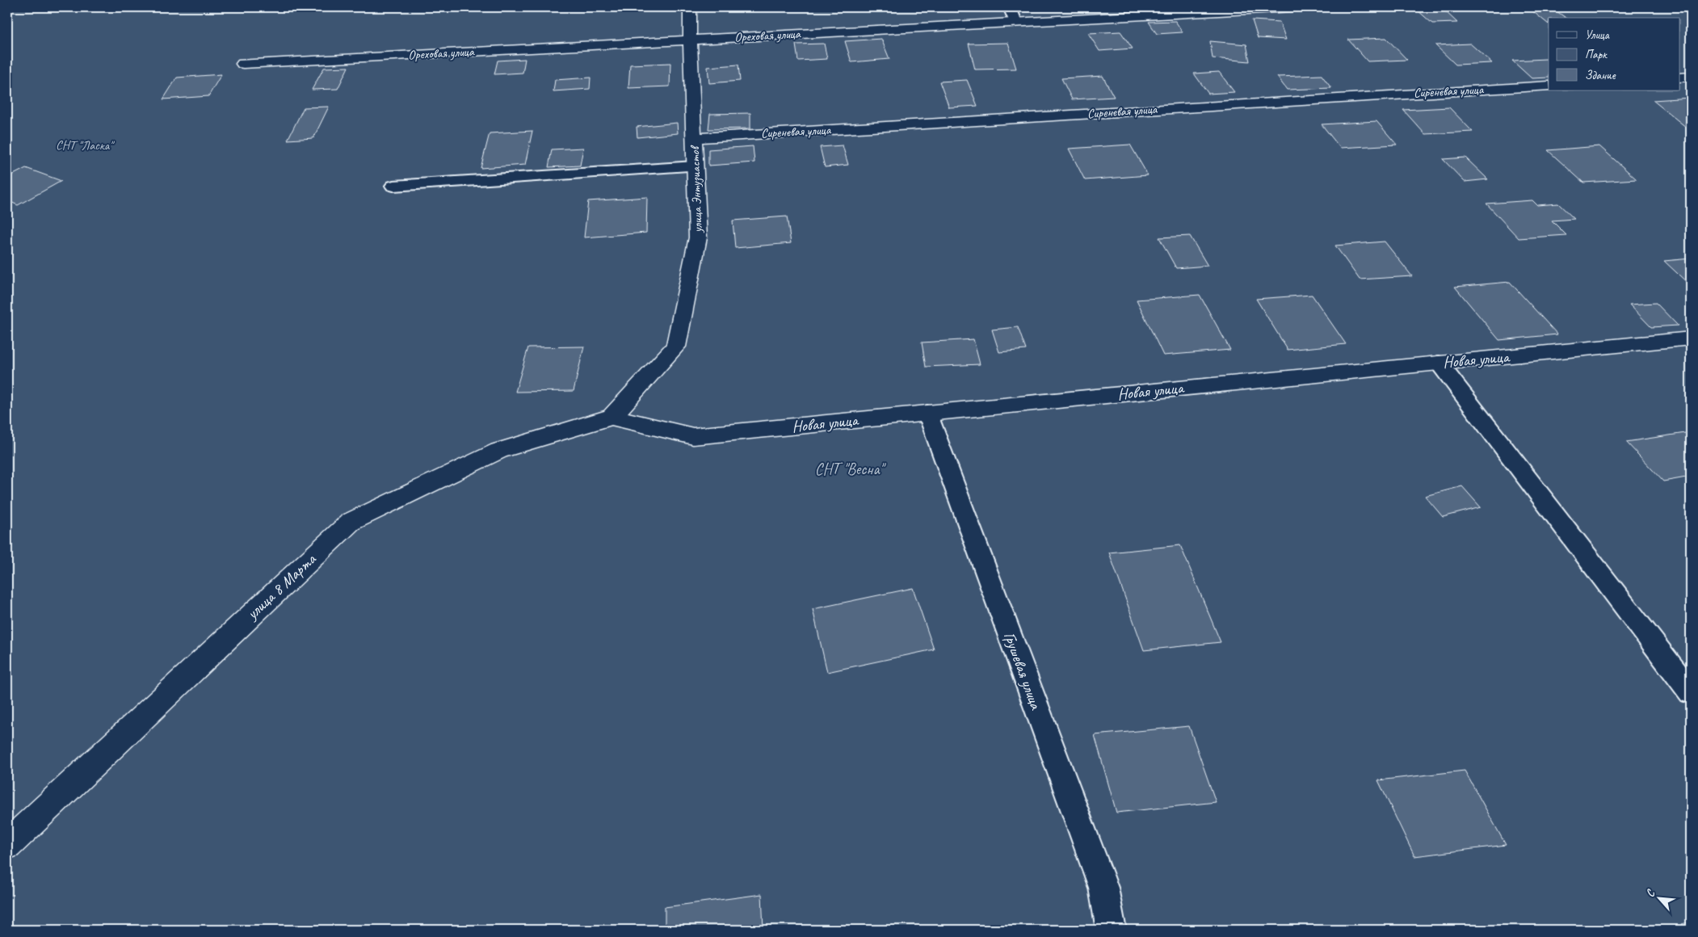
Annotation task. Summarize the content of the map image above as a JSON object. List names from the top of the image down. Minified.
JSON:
{"streets":{"street":["Ореховая улица","Сиреневая улица","улица Энтузиастов","Новая улица","улица 8 Марта"],"lane":["Грушевая улица"]},"crossings":[["Ореховая улица","улица Энтузиастов"],["Сиреневая улица","улица Энтузиастов"],["улица Энтузиастов","Новая улица"],["улица Энтузиастов","улица 8 Марта"],["Новая улица","улица 8 Марта"],["Новая улица","Грушевая улица"]],"parks":["СНТ \"Ласка\"","СНТ \"Весна\""],"legend":["Улица","Парк","Здание"],"north":"top left"}
